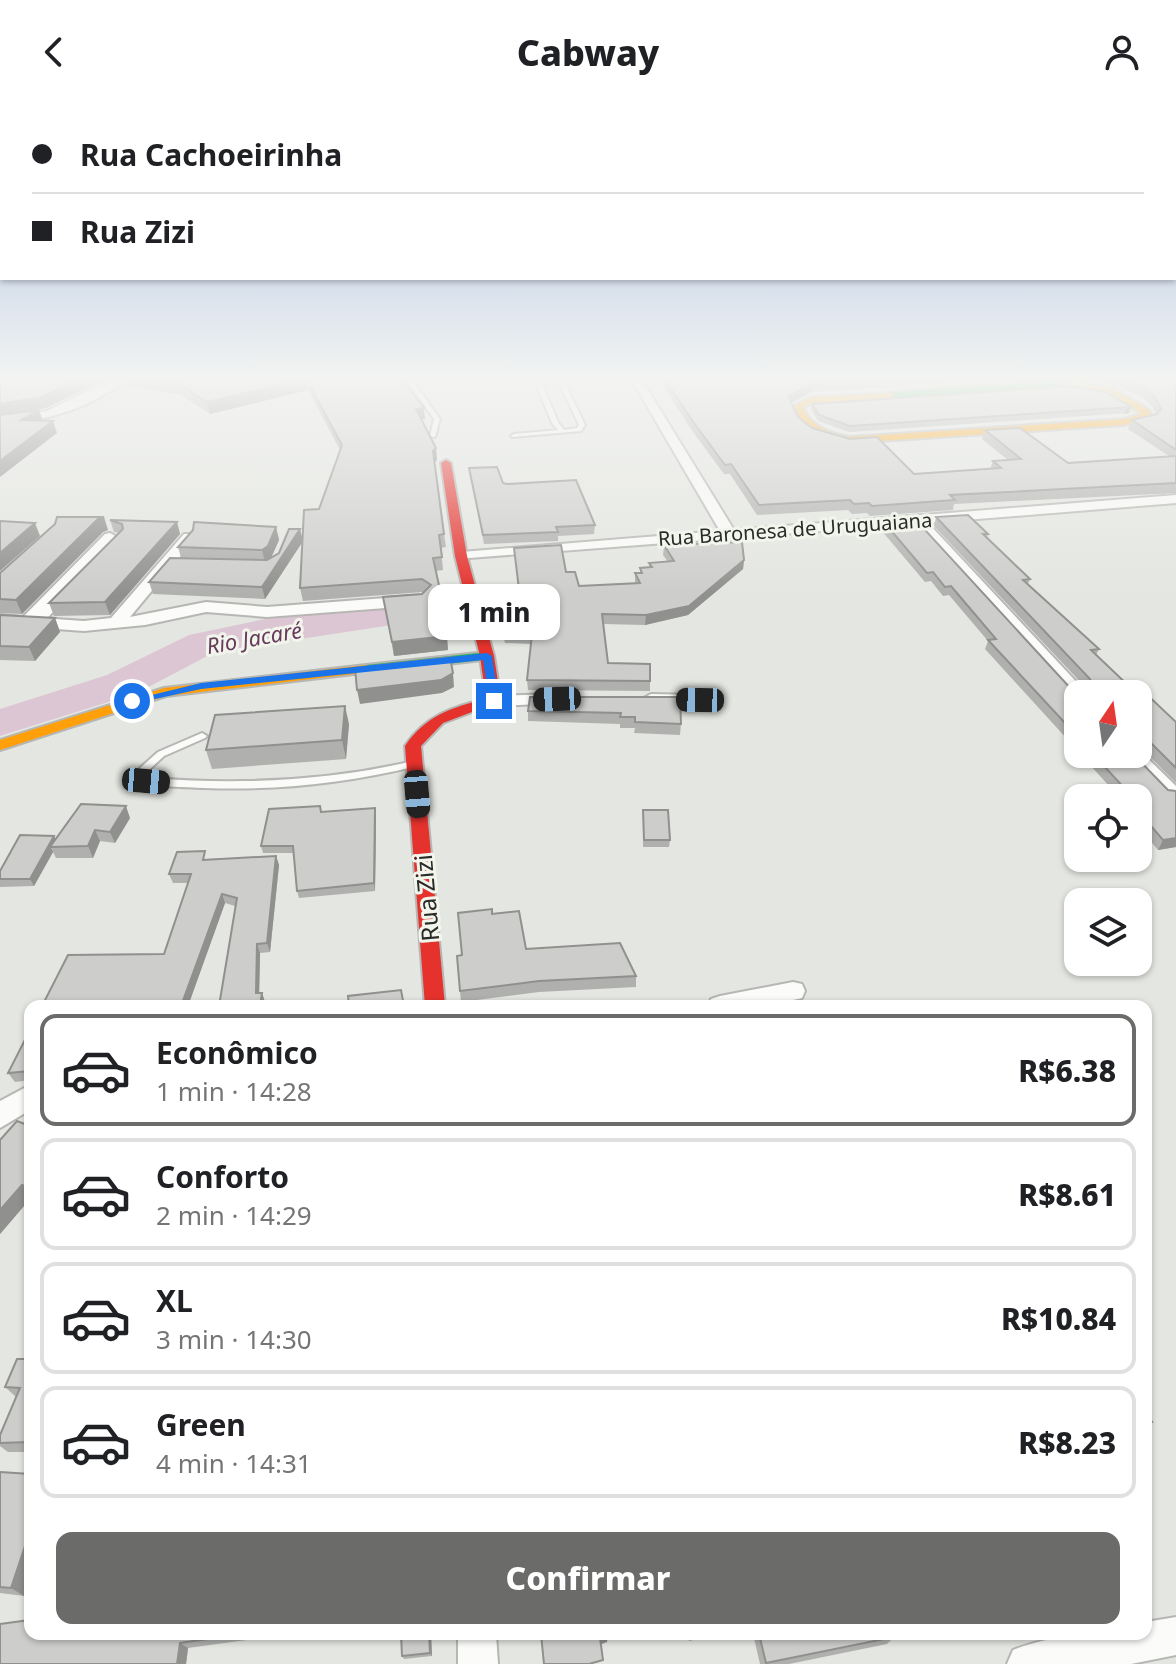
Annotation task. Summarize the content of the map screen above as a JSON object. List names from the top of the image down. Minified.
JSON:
{"streets":{"street":["Rua Baronesa de Uruguaiana","Rua Zizi"]},"water":["Rio Jacaré"],"north":"top","page":{"header":"Cabway","banner":["Rua Cachoeirinha","Rua Zizi"],"bubble":"1 min","list":[{"name":"Econômico","note":"1 min · 14:28","value":"R$6.38"},{"name":"Conforto","note":"2 min · 14:29","value":"R$8.61"},{"name":"XL","note":"3 min · 14:30","value":"R$10.84"},{"name":"Green","note":"4 min · 14:31","value":"R$8.23"}],"buttons":"Confirmar"}}
